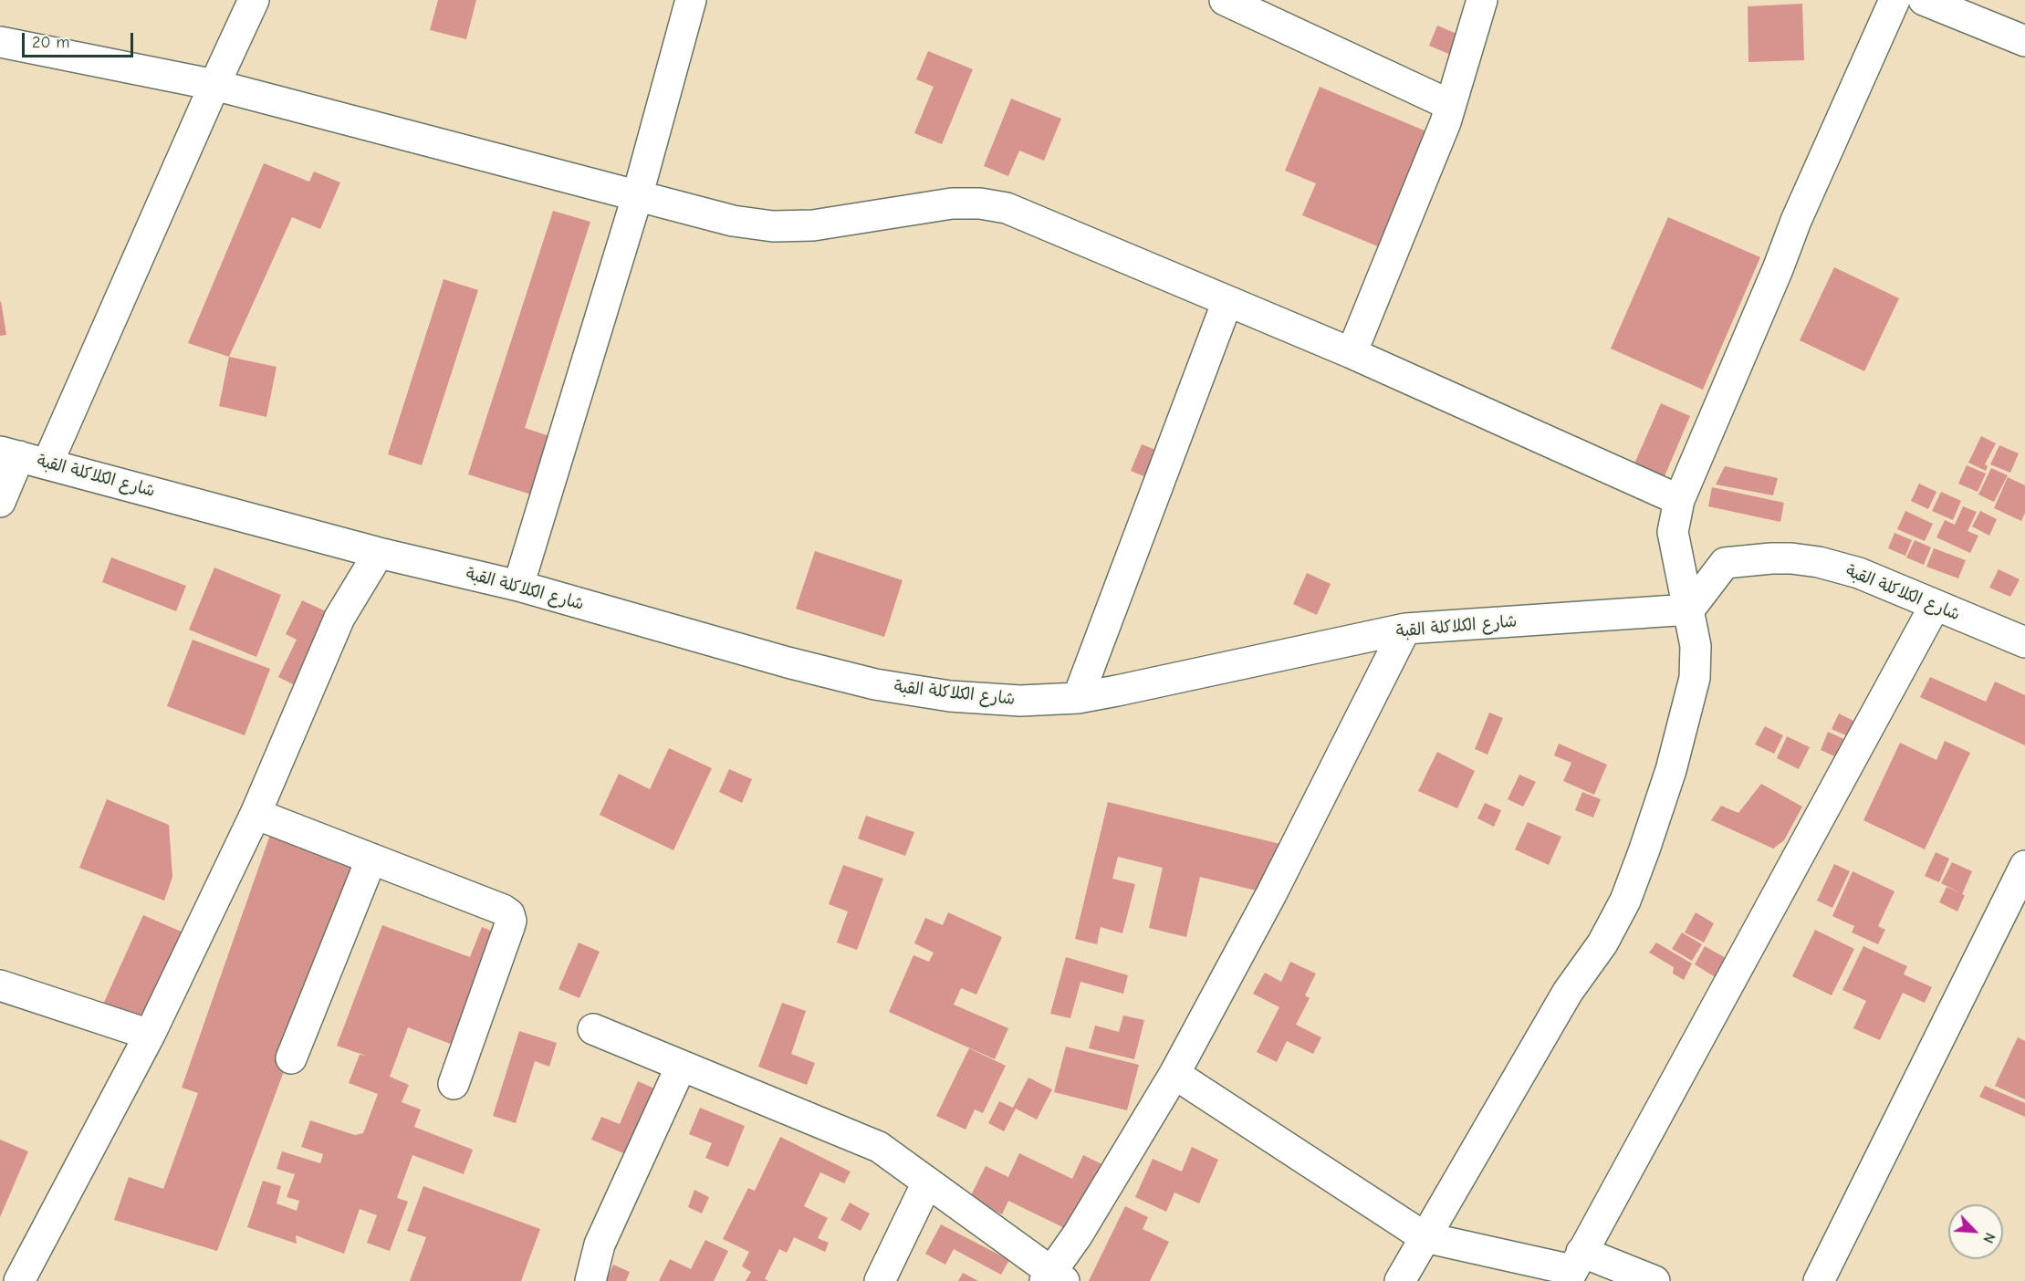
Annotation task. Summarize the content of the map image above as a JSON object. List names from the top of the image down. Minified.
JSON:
{"streets":{"street":["شارع الكلاكلة القبة"]},"scale_bar":"20 m","north":"bottom right"}
